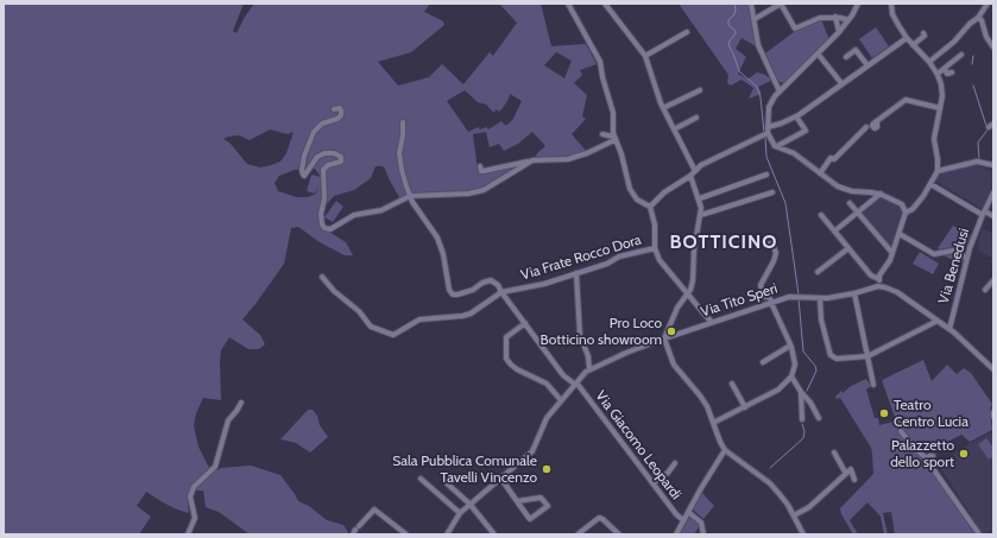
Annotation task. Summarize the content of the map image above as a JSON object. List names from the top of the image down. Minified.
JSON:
{"streets":{"street":["Via Frate Rocco Dora","Via Benedusi","Via Tito Speri","Via Giacomo Leopardi"]},"crossings":[["Via Frate Rocco Dora","Via Giacomo Leopardi"]],"districts":["BOTTICINO"],"places":["Pro Loco Botticino showroom","Teatro Centro Lucia","Palazzetto dello sport","Sala Pubblica Comunale Tavelli Vincenzo"]}
